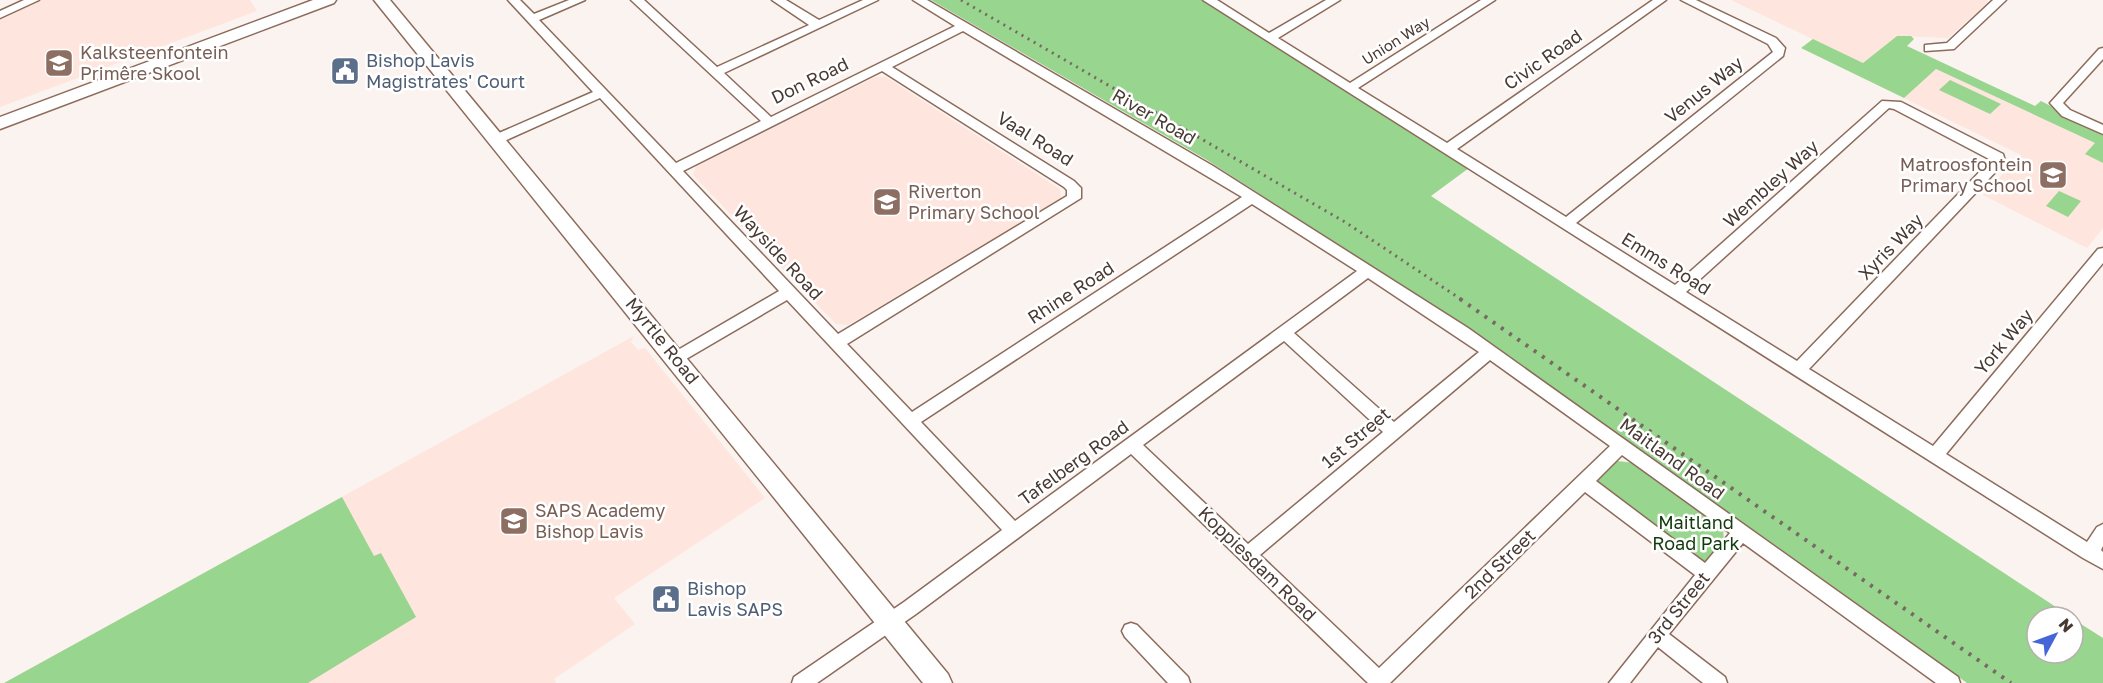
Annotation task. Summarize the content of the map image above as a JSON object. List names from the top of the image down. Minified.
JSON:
{"streets":{"street":["Union Way","Civic Road","Don Road","Venus Way","River Road","Vaal Road","Wembley Way","Xyris Way","Wayside Road","Emms Road","Rhine Road","Myrtle Road","York Way","1st Street","Maitland Road","Tafelberg Road","Koppiesdam Road","2nd Street","3rd Street"]},"crossings":[["Union Way","Emms Road"],["Civic Road","Emms Road"],["Don Road","River Road"],["Don Road","Vaal Road"],["Don Road","Wayside Road"],["Venus Way","Emms Road"],["River Road","Rhine Road"],["River Road","Maitland Road"],["River Road","Tafelberg Road"],["Vaal Road","Wayside Road"],["Wembley Way","Xyris Way"],["Wembley Way","Emms Road"],["Xyris Way","Emms Road"],["Wayside Road","Rhine Road"],["Wayside Road","Tafelberg Road"],["Emms Road","York Way"],["Myrtle Road","Tafelberg Road"],["1st Street","Maitland Road"],["1st Street","Koppiesdam Road"],["Maitland Road","Tafelberg Road"],["Maitland Road","2nd Street"],["Maitland Road","3rd Street"],["Tafelberg Road","Koppiesdam Road"],["Koppiesdam Road","2nd Street"]],"parks":["Maitland Road Park"],"places":{"school or university":["Kalksteenfontein Primêre Skool","Matroosfontein Primary School","Riverton Primary School","SAPS Academy Bishop Lavis"],"public building":["Bishop Lavis Magistrates' Court","Bishop Lavis SAPS"]},"north":"top right"}
